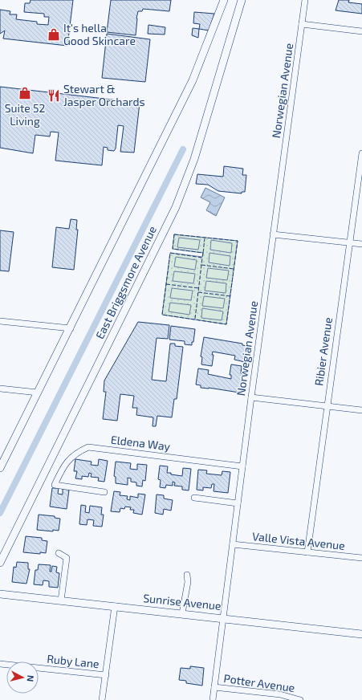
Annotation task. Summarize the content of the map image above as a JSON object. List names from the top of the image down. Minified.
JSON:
{"streets":{"main road":["East Briggsmore Avenue","Sunrise Avenue"],"street":["Norwegian Avenue","Ribier Avenue","Eldena Way","Valle Vista Avenue","Ruby Lane","Potter Avenue"]},"crossings":[["Norwegian Avenue","Eldena Way"],["Norwegian Avenue","Valle Vista Avenue"],["Norwegian Avenue","Sunrise Avenue"],["Norwegian Avenue","Potter Avenue"],["Ribier Avenue","Valle Vista Avenue"]],"places":{"shop":["It's hella Good Skincare","Suite 52 Living"],"restaurant":["Stewart & Jasper Orchards"]},"north":"right"}
